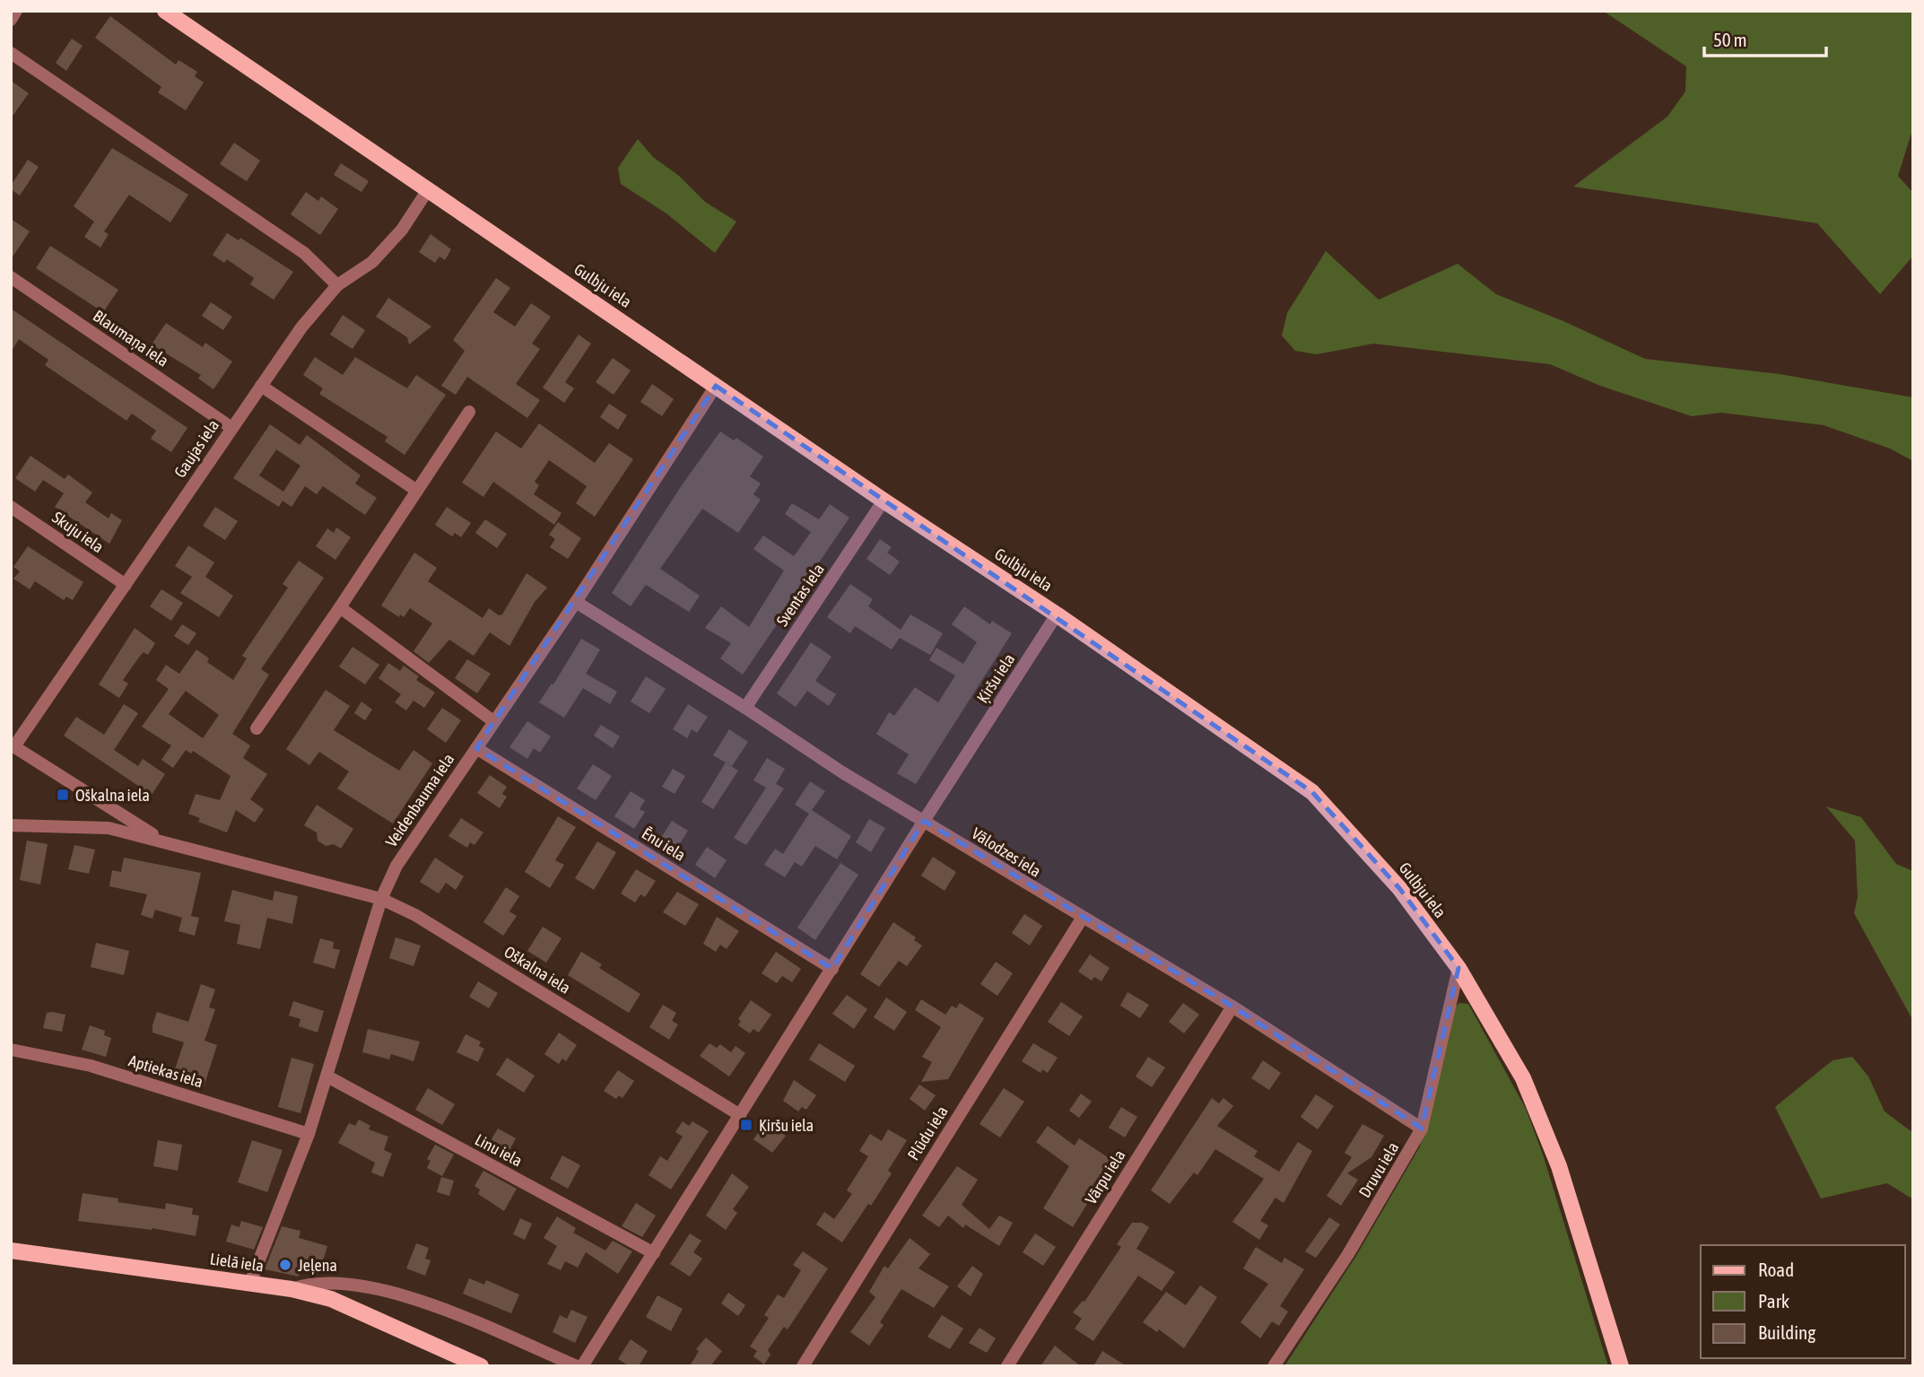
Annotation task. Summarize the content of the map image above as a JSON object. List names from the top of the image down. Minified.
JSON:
{"streets":{"main road":["Gulbju iela","Lielā iela"],"street":["Blaumaņa iela","Gaujas iela","Skuju iela","Sventas iela","Ķiršu iela","Veidenbauma iela","Ēnu iela","Vālodzes iela","Oškalna iela","Aptiekas iela","Plūdu iela","Linu iela","Druvu iela","Vārpu iela"]},"crossings":[["Gulbju iela","Gaujas iela"],["Gulbju iela","Sventas iela"],["Gulbju iela","Ķiršu iela"],["Gulbju iela","Veidenbauma iela"],["Gulbju iela","Druvu iela"],["Blaumaņa iela","Gaujas iela"],["Gaujas iela","Skuju iela"],["Sventas iela","Vālodzes iela"],["Ķiršu iela","Ēnu iela"],["Ķiršu iela","Vālodzes iela"],["Ķiršu iela","Oškalna iela"],["Ķiršu iela","Linu iela"],["Veidenbauma iela","Ēnu iela"],["Veidenbauma iela","Vālodzes iela"],["Veidenbauma iela","Oškalna iela"],["Veidenbauma iela","Aptiekas iela"],["Veidenbauma iela","Linu iela"],["Veidenbauma iela","Lielā iela"],["Vālodzes iela","Plūdu iela"],["Vālodzes iela","Druvu iela"],["Vālodzes iela","Vārpu iela"]],"places":{"transit":["Oškalna iela","Ķiršu iela"],"other":["Jeļena"]},"legend":["Road","Park","Building"],"scale_bar":"50 m"}
